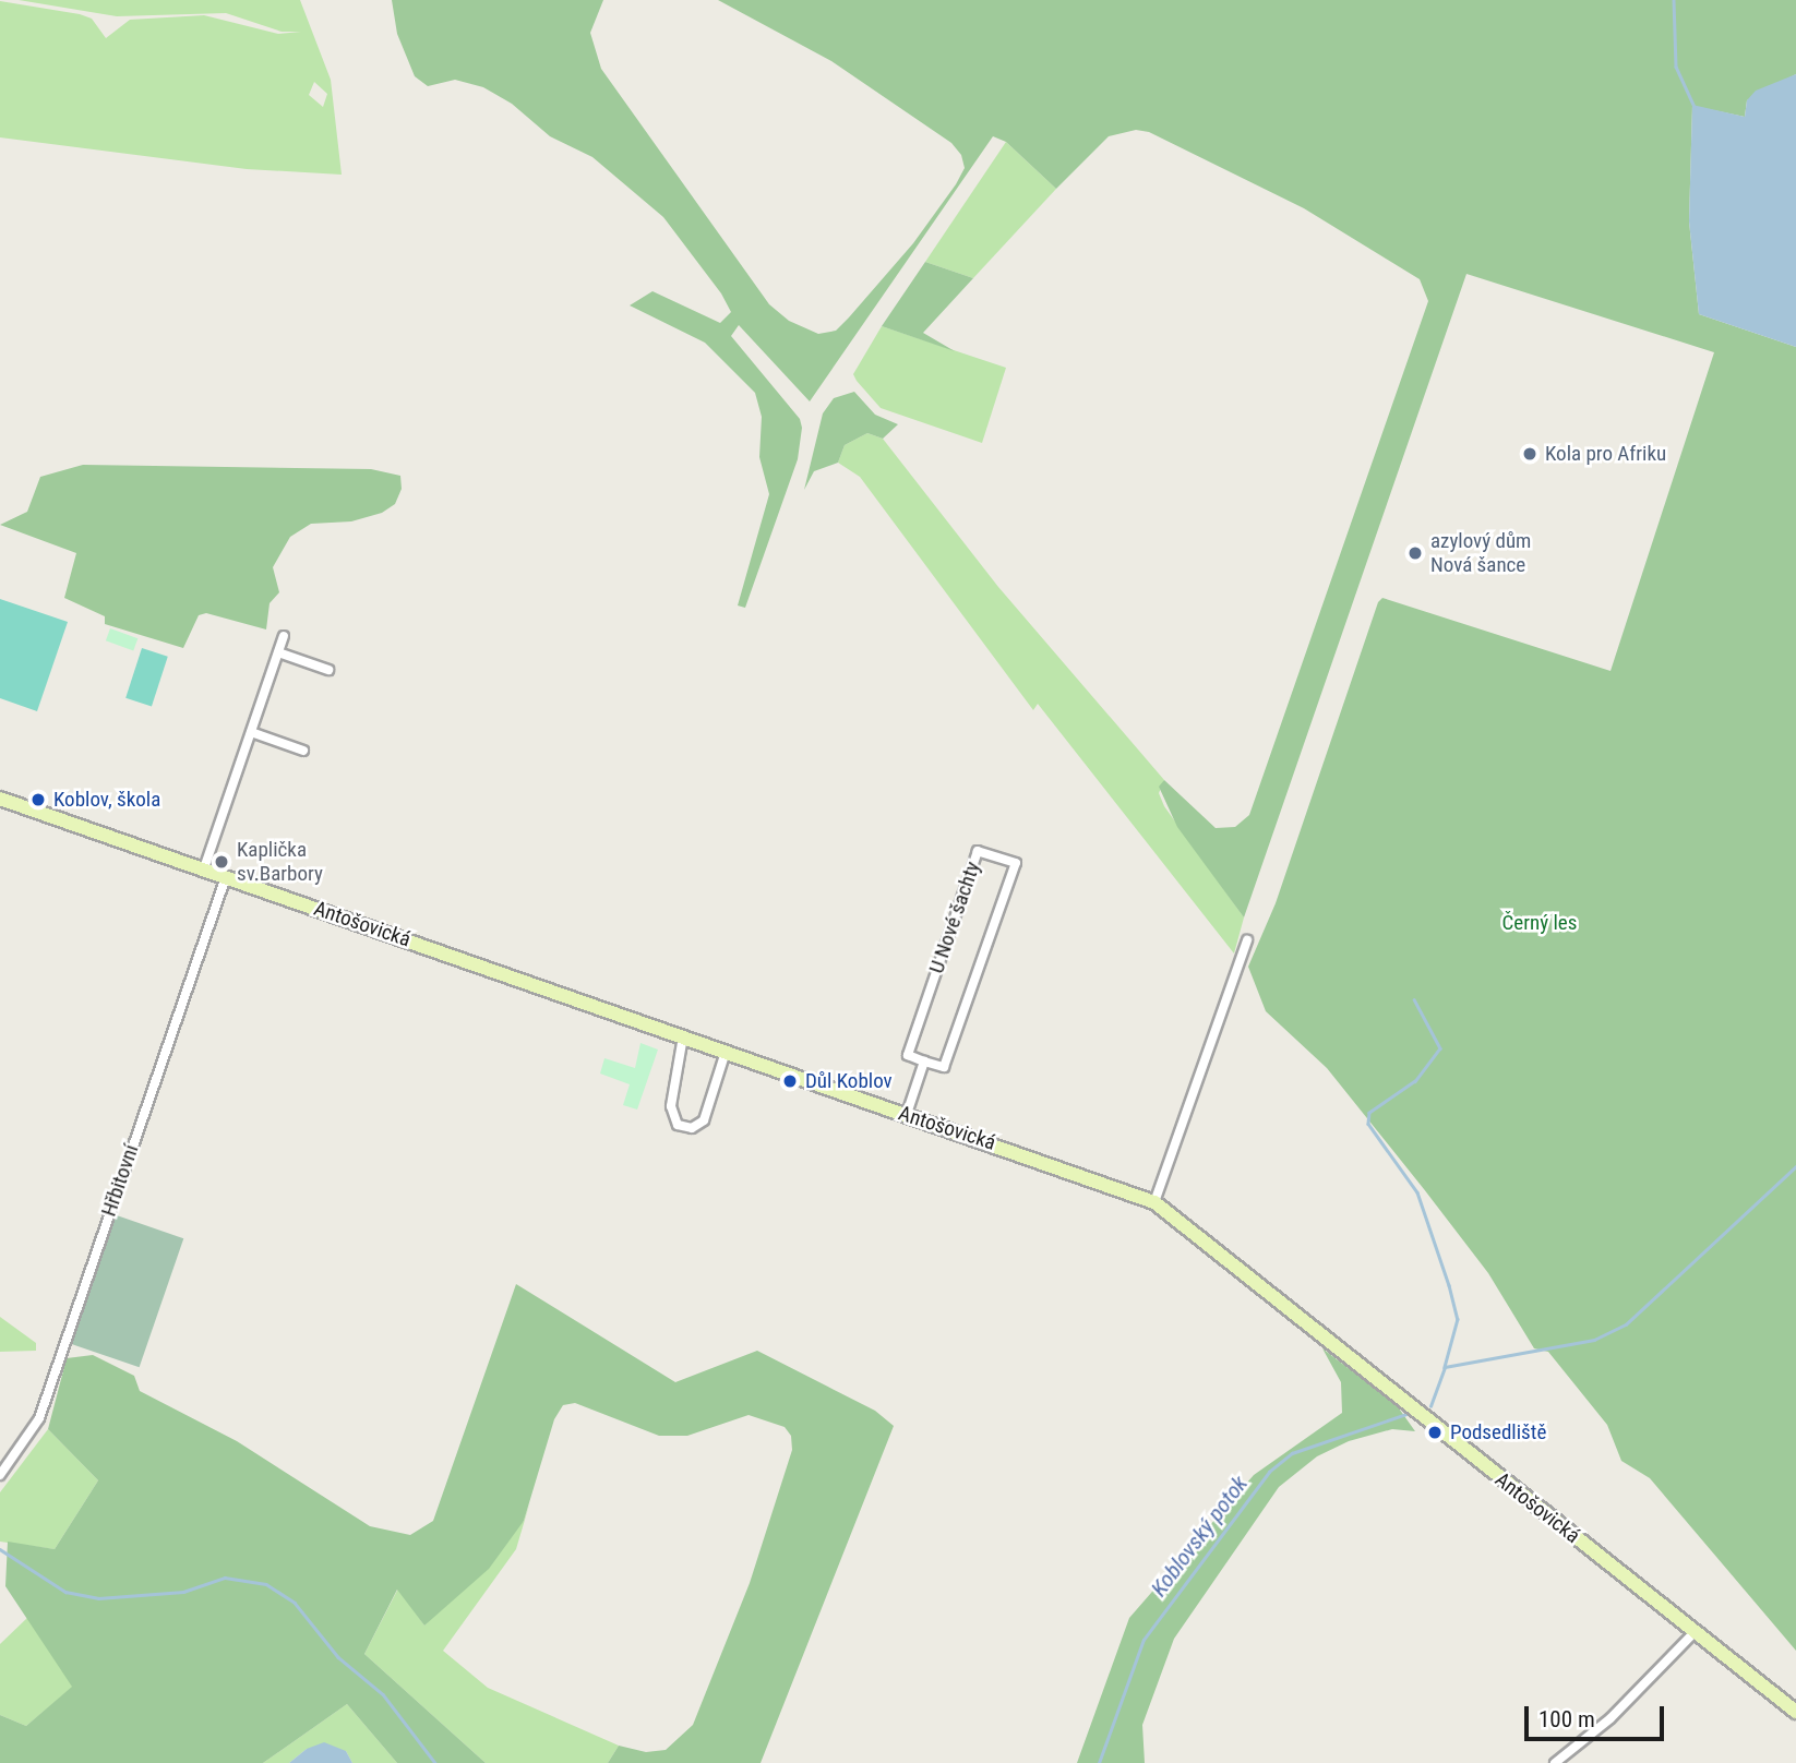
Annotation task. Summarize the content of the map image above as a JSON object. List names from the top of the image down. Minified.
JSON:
{"streets":{"street":["U Nové šachty","Antošovická","Hřbitovní"]},"crossings":[["Antošovická","Hřbitovní"]],"water":["Koblovský potok"],"parks":["Černý les"],"places":["Kola pro Afriku","azylový dům Nová šance","Koblov, škola","Kaplička sv.Barbory","Důl Koblov","Podsedliště"],"scale_bar":"100 m"}
